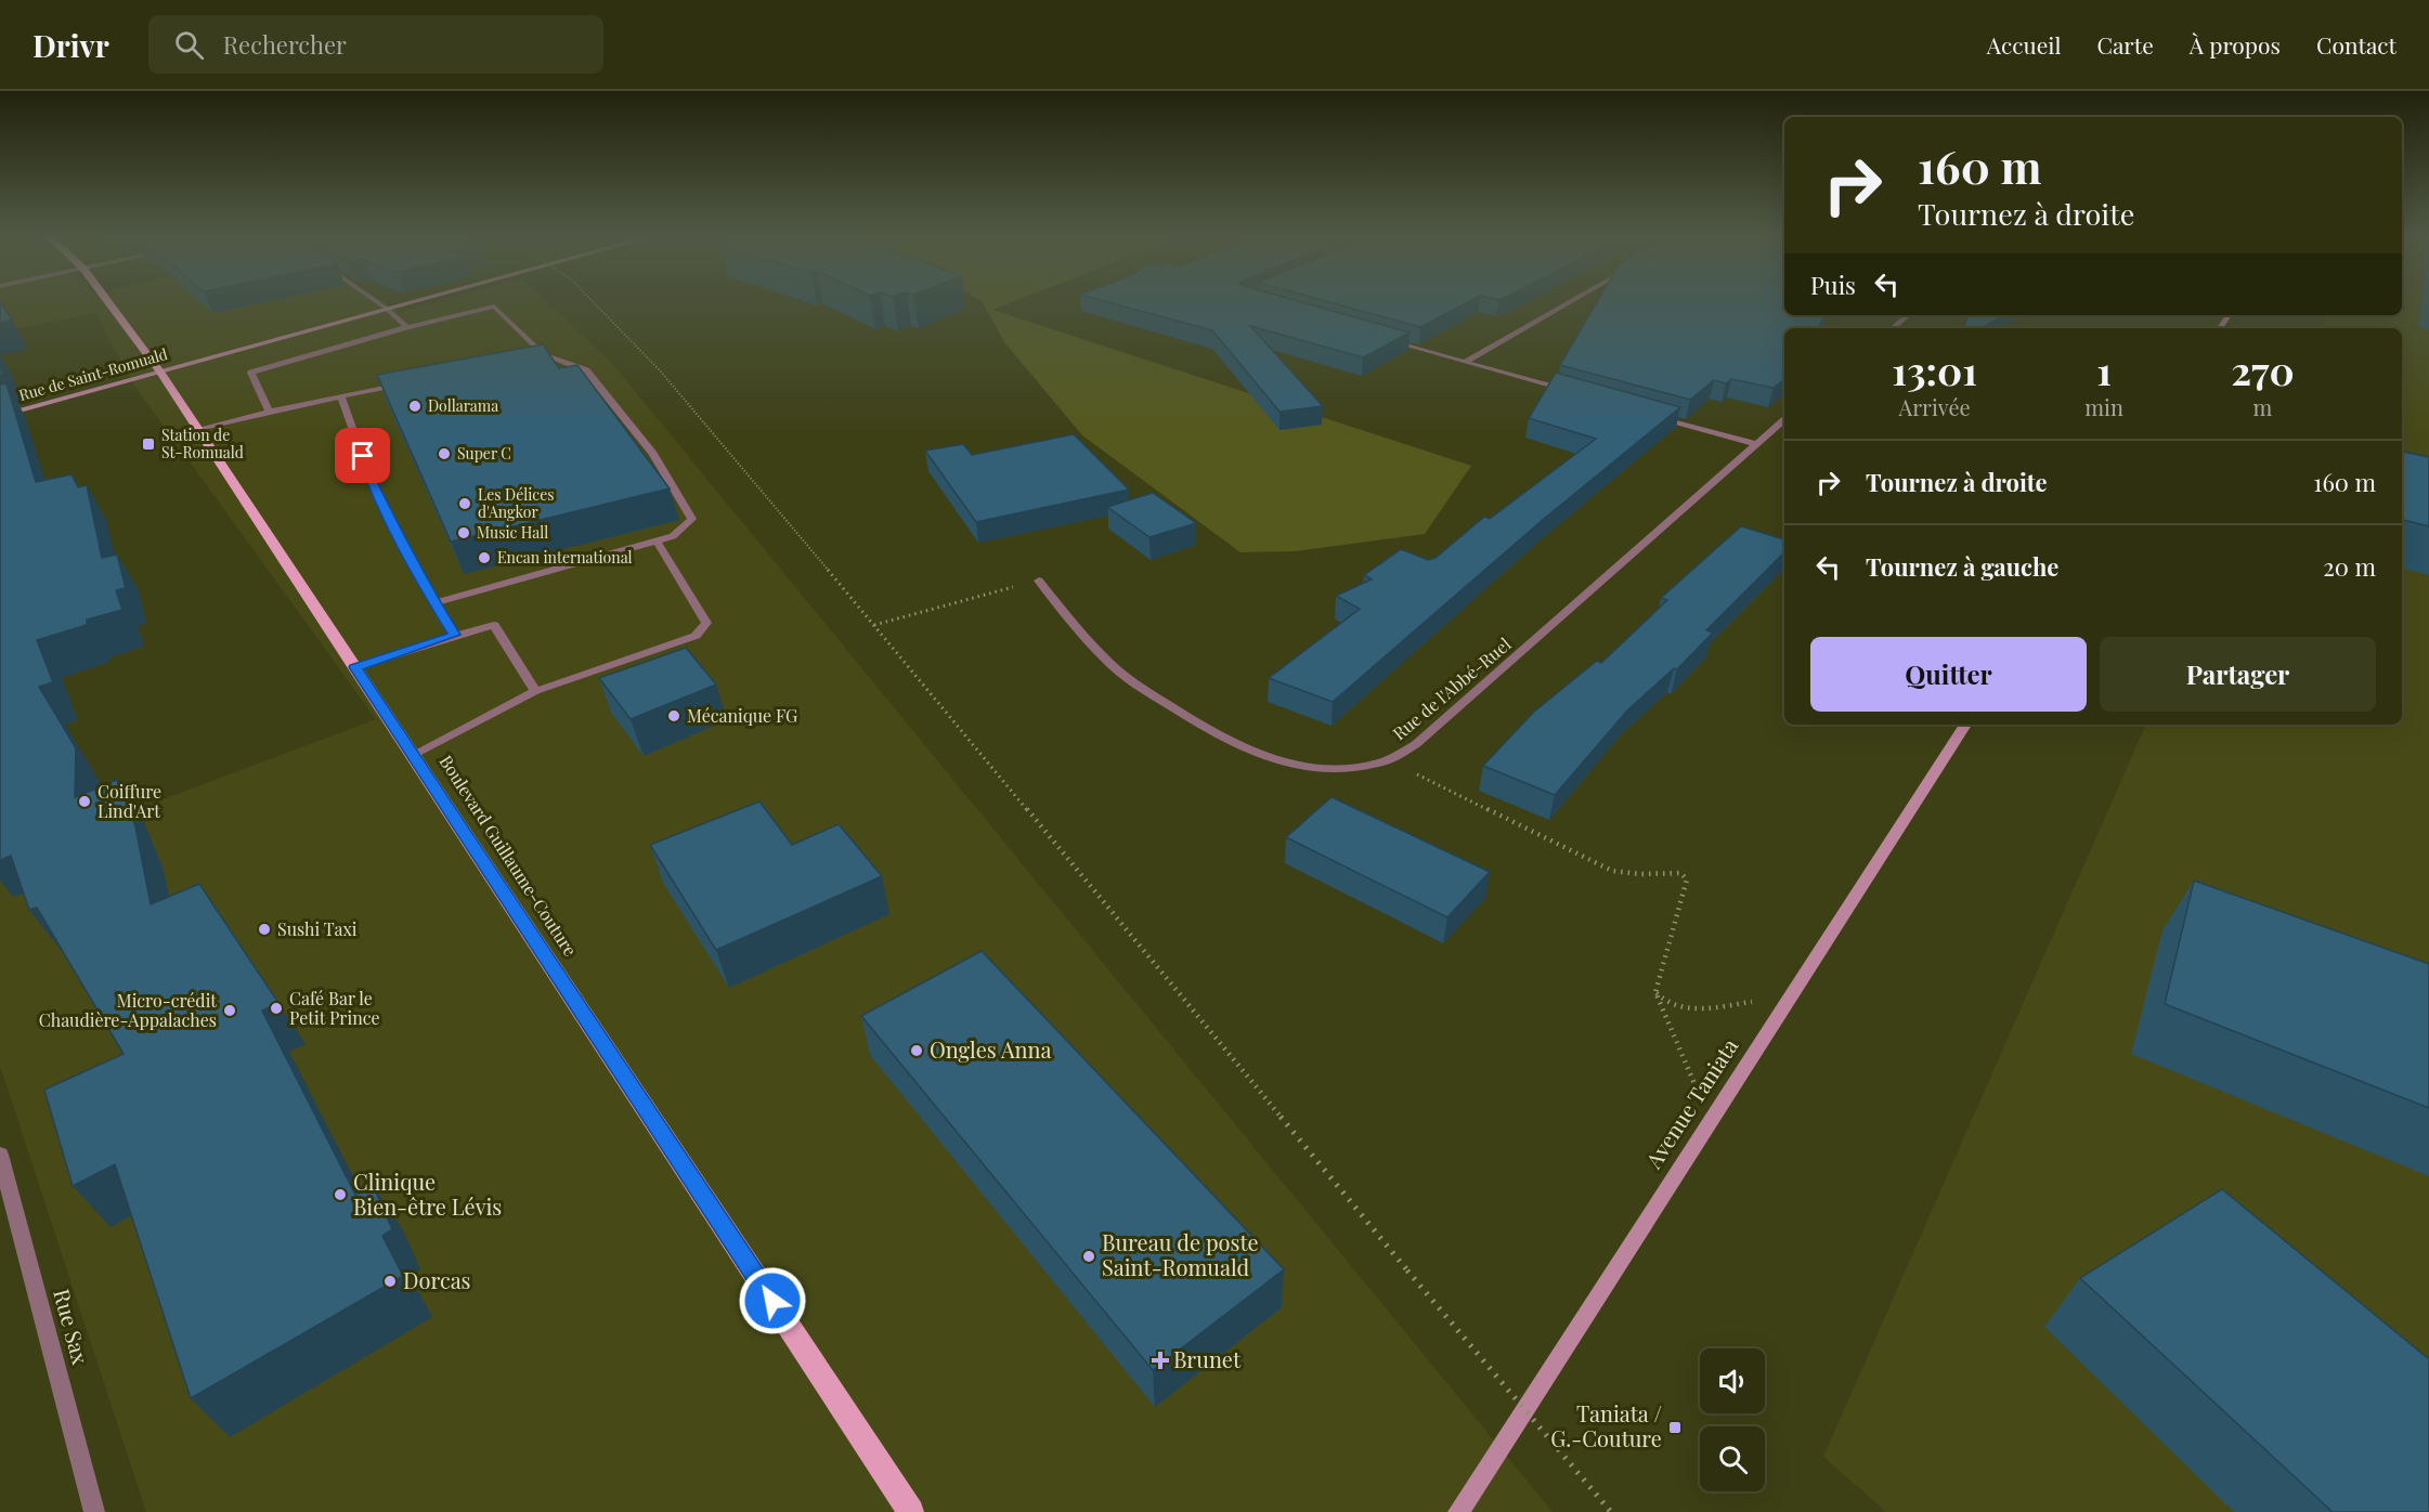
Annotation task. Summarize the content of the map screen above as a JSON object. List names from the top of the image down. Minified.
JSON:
{"streets":{"main road":["Rue de Saint-Romuald","Boulevard Guillaume-Couture","Avenue Taniata"],"street":["Rue de l'Abbé-Ruel","Rue Sax"]},"crossings":[["Rue de Saint-Romuald","Boulevard Guillaume-Couture"]],"places":{"other":["Dollarama","Super C","Les Délices d'Angkor","Music Hall","Encan international","Mécanique FG","Coiffure Lind'Art","Sushi Taxi","Café Bar le Petit Prince","Micro-crédit Chaudière-Appalaches","Ongles Anna","Clinique Bien-être Lévis","Bureau de poste Saint-Romuald","Dorcas"],"transit":["Station de St-Romuald","Taniata / G.-Couture"],"health":["Brunet"]},"page":{"header":"Drivr","search":"Rechercher","nav":["Accueil","Carte","À propos","Contact"],"turn":["160 m","Tournez à droite"],"then":"Puis","eta":["13:01","Arrivée","1","min","270","m"],"list":[{"name":"Tournez à droite","value":"160 m"},{"name":"Tournez à gauche","value":"20 m"}],"buttons":["Quitter","Partager"]}}
